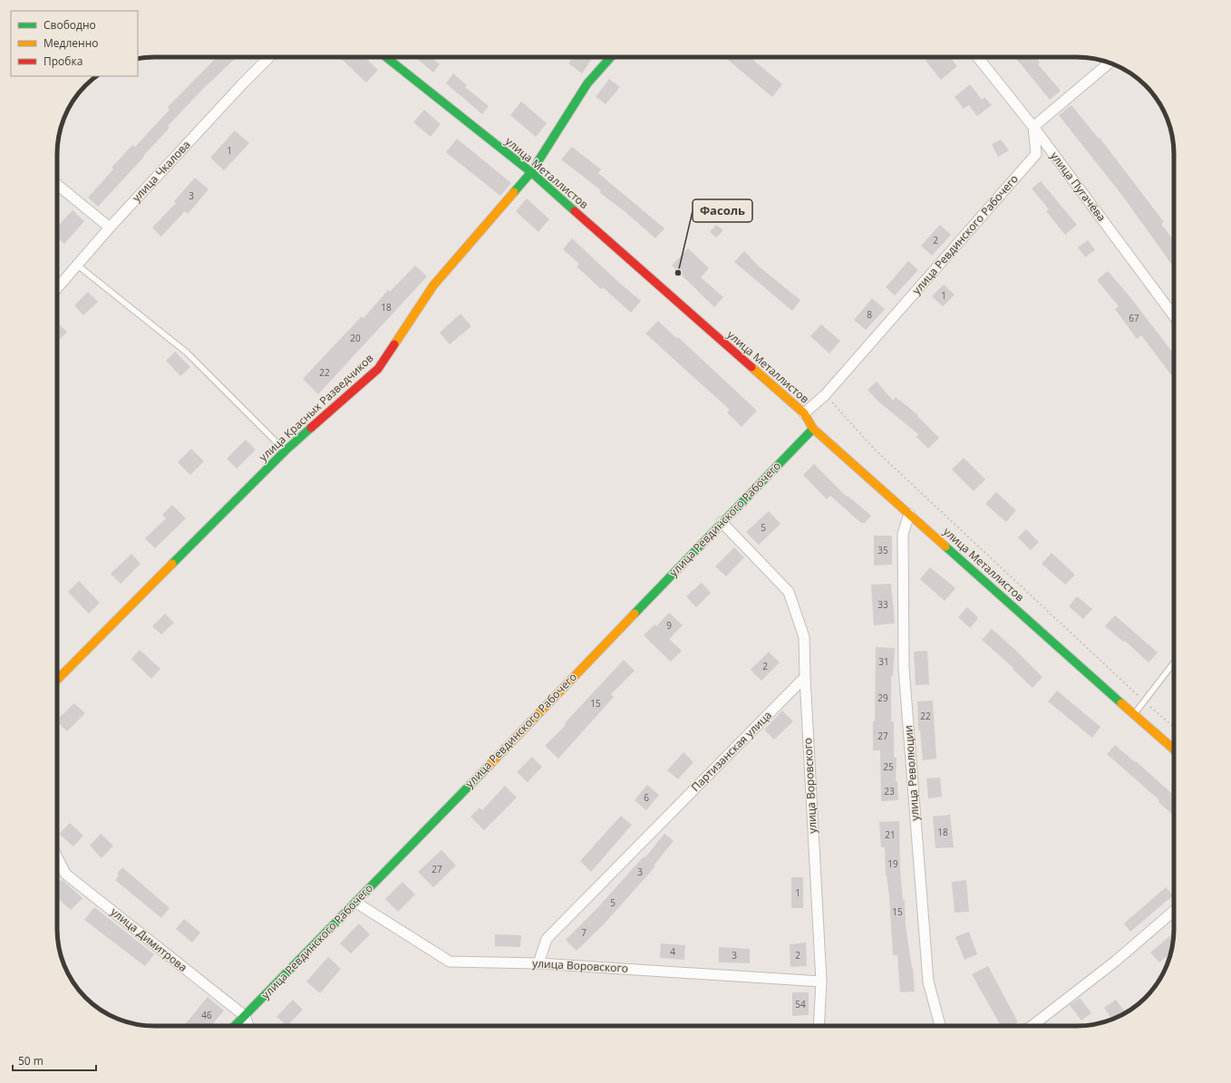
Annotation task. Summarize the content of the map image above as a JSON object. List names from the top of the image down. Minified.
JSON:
{"streets":{"street":["улица Чкалова","улица Металлистов","улица Пугачёва","улица Ревдинского Рабочего","улица Красных Разведчиков","Партизанская улица","улица Революции","улица Воровского","улица Димитрова"]},"crossings":[["улица Металлистов","улица Ревдинского Рабочего"],["улица Металлистов","улица Красных Разведчиков"],["улица Металлистов","улица Революции"],["улица Пугачёва","улица Ревдинского Рабочего"],["улица Ревдинского Рабочего","улица Воровского"],["улица Ревдинского Рабочего","улица Димитрова"],["Партизанская улица","улица Воровского"]],"places":["Фасоль"],"house_numbers":["1","3","2","1","18","8","67","20","22","5","35","33","9","31","2","29","15","22","27","25","23","6","18","21","19","27","3","1","5","15","7","4","3","2","54","46"],"legend":["Свободно","Медленно","Пробка"],"scale_bar":"50 m"}
